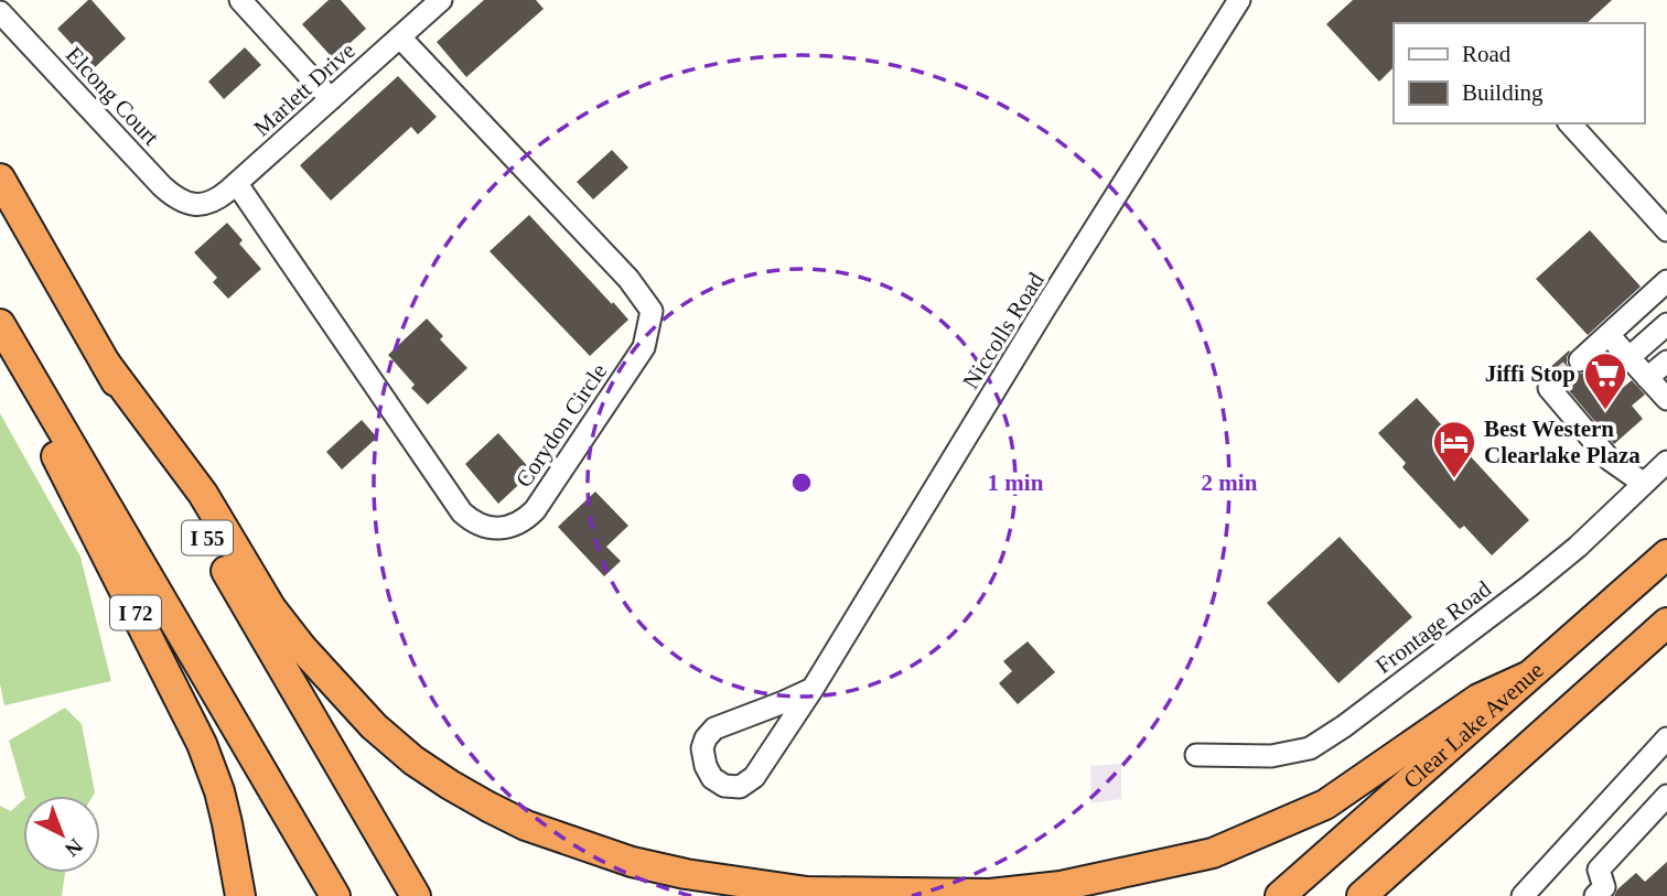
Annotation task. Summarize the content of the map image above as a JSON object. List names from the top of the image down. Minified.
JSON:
{"streets":{"highway":["I 55","I 72","Clear Lake Avenue"],"street":["Marlett Drive","Elcong Court","Niccolls Road","Corydon Circle","Frontage Road"]},"crossings":[["Marlett Drive","Elcong Court"],["Marlett Drive","Corydon Circle"]],"places":{"supermarket":["Jiffi Stop"],"hotel":["Best Western Clearlake Plaza"]},"legend":["Road","Building"],"north":"bottom right","rings":["1 min","2 min"]}
